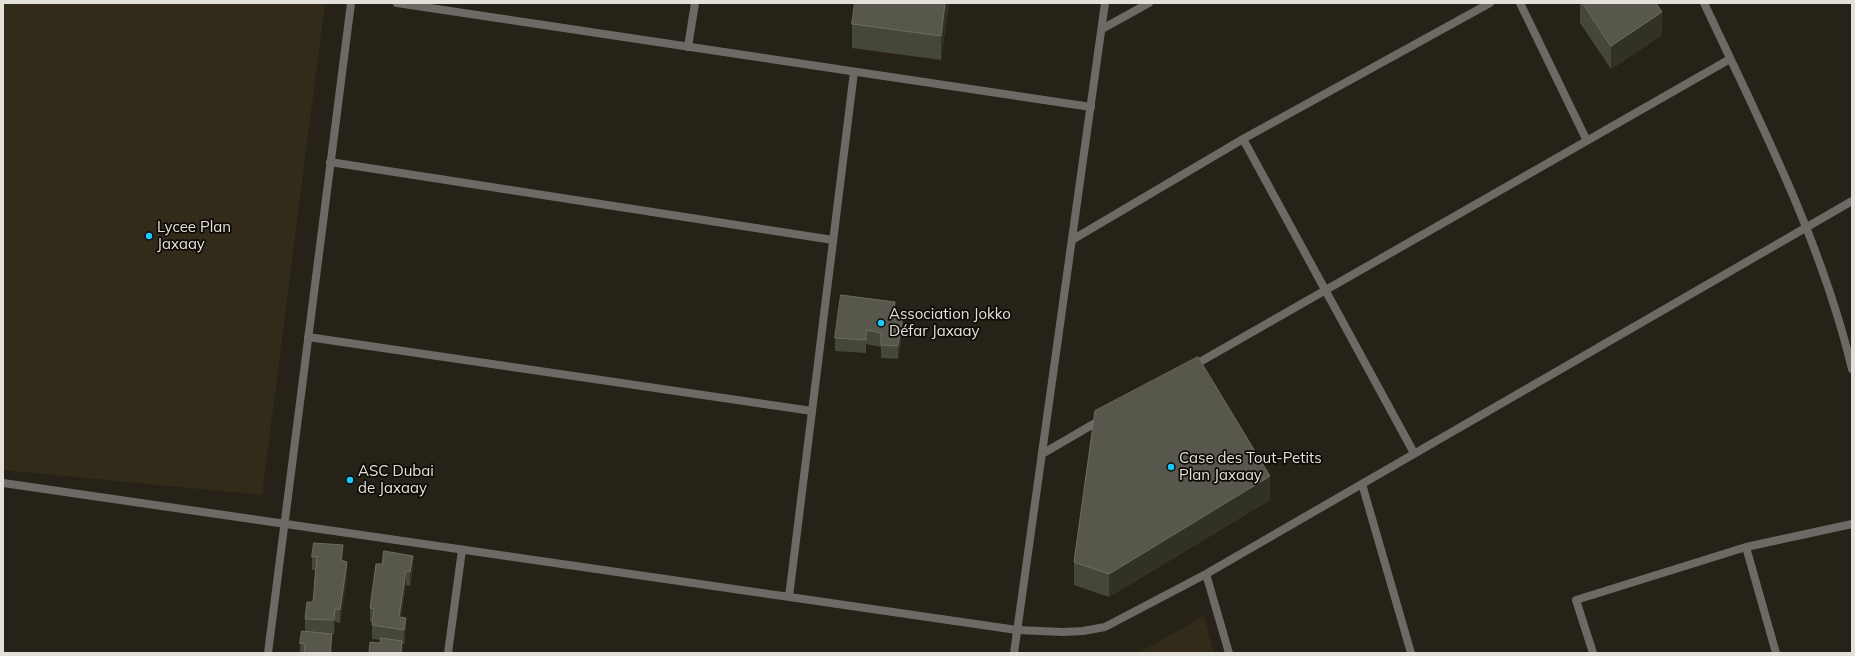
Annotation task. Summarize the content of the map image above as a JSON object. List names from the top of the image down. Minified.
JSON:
{"places":["Lycee Plan Jaxaay","Association Jokko Défar Jaxaay","Case des Tout-Petits Plan Jaxaay","ASC Dubai de Jaxaay"]}
